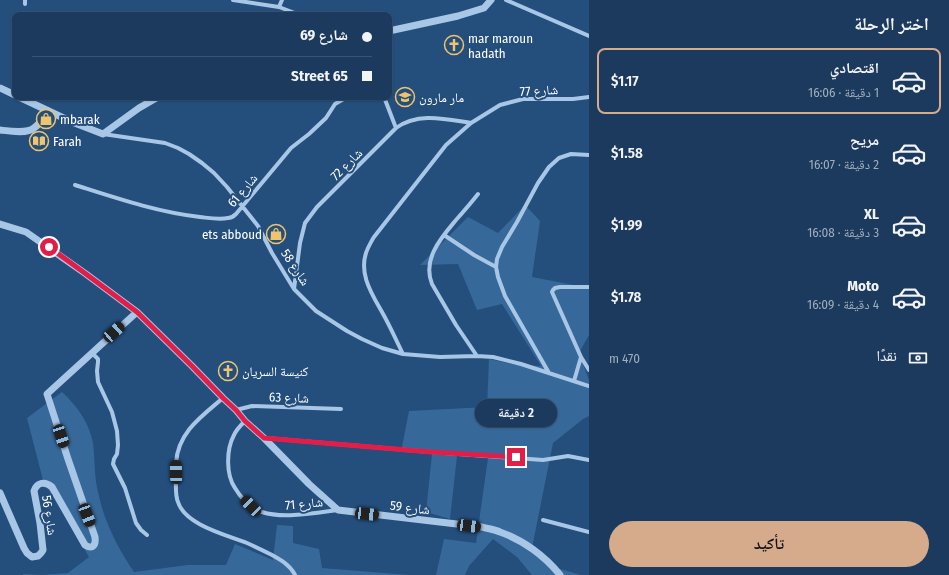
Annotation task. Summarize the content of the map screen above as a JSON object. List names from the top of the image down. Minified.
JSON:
{"streets":{"street":["شارع 77","شارع 72","شارع 61","شارع 58","شارع 63","شارع 71","شارع 59","شارع 56"]},"crossings":[["شارع 77","شارع 72"],["شارع 77","شارع 58"],["شارع 72","شارع 58"],["شارع 61","شارع 58"],["شارع 71","شارع 59"]],"places":{"church":["mar maroun hadath","كنيسة السريان"],"school or university":["مار مارون"],"shop":["mbarak","ets abboud"],"library":["Farah"]},"page":{"heading":"اختر الرحلة","banner":["شارع 69","Street 65"],"list":[{"name":"اقتصادي","note":"1 دقيقة · 16:06","value":"$1.17"},{"name":"مريح","note":"2 دقيقة · 16:07","value":"$1.58"},{"name":"XL","note":"3 دقيقة · 16:08","value":"$1.99"},{"name":"Moto","note":"4 دقيقة · 16:09","value":"$1.78"}],"pay":["نقدًا","470 m"],"bubble":"2 دقيقة","buttons":"تأكيد"}}
